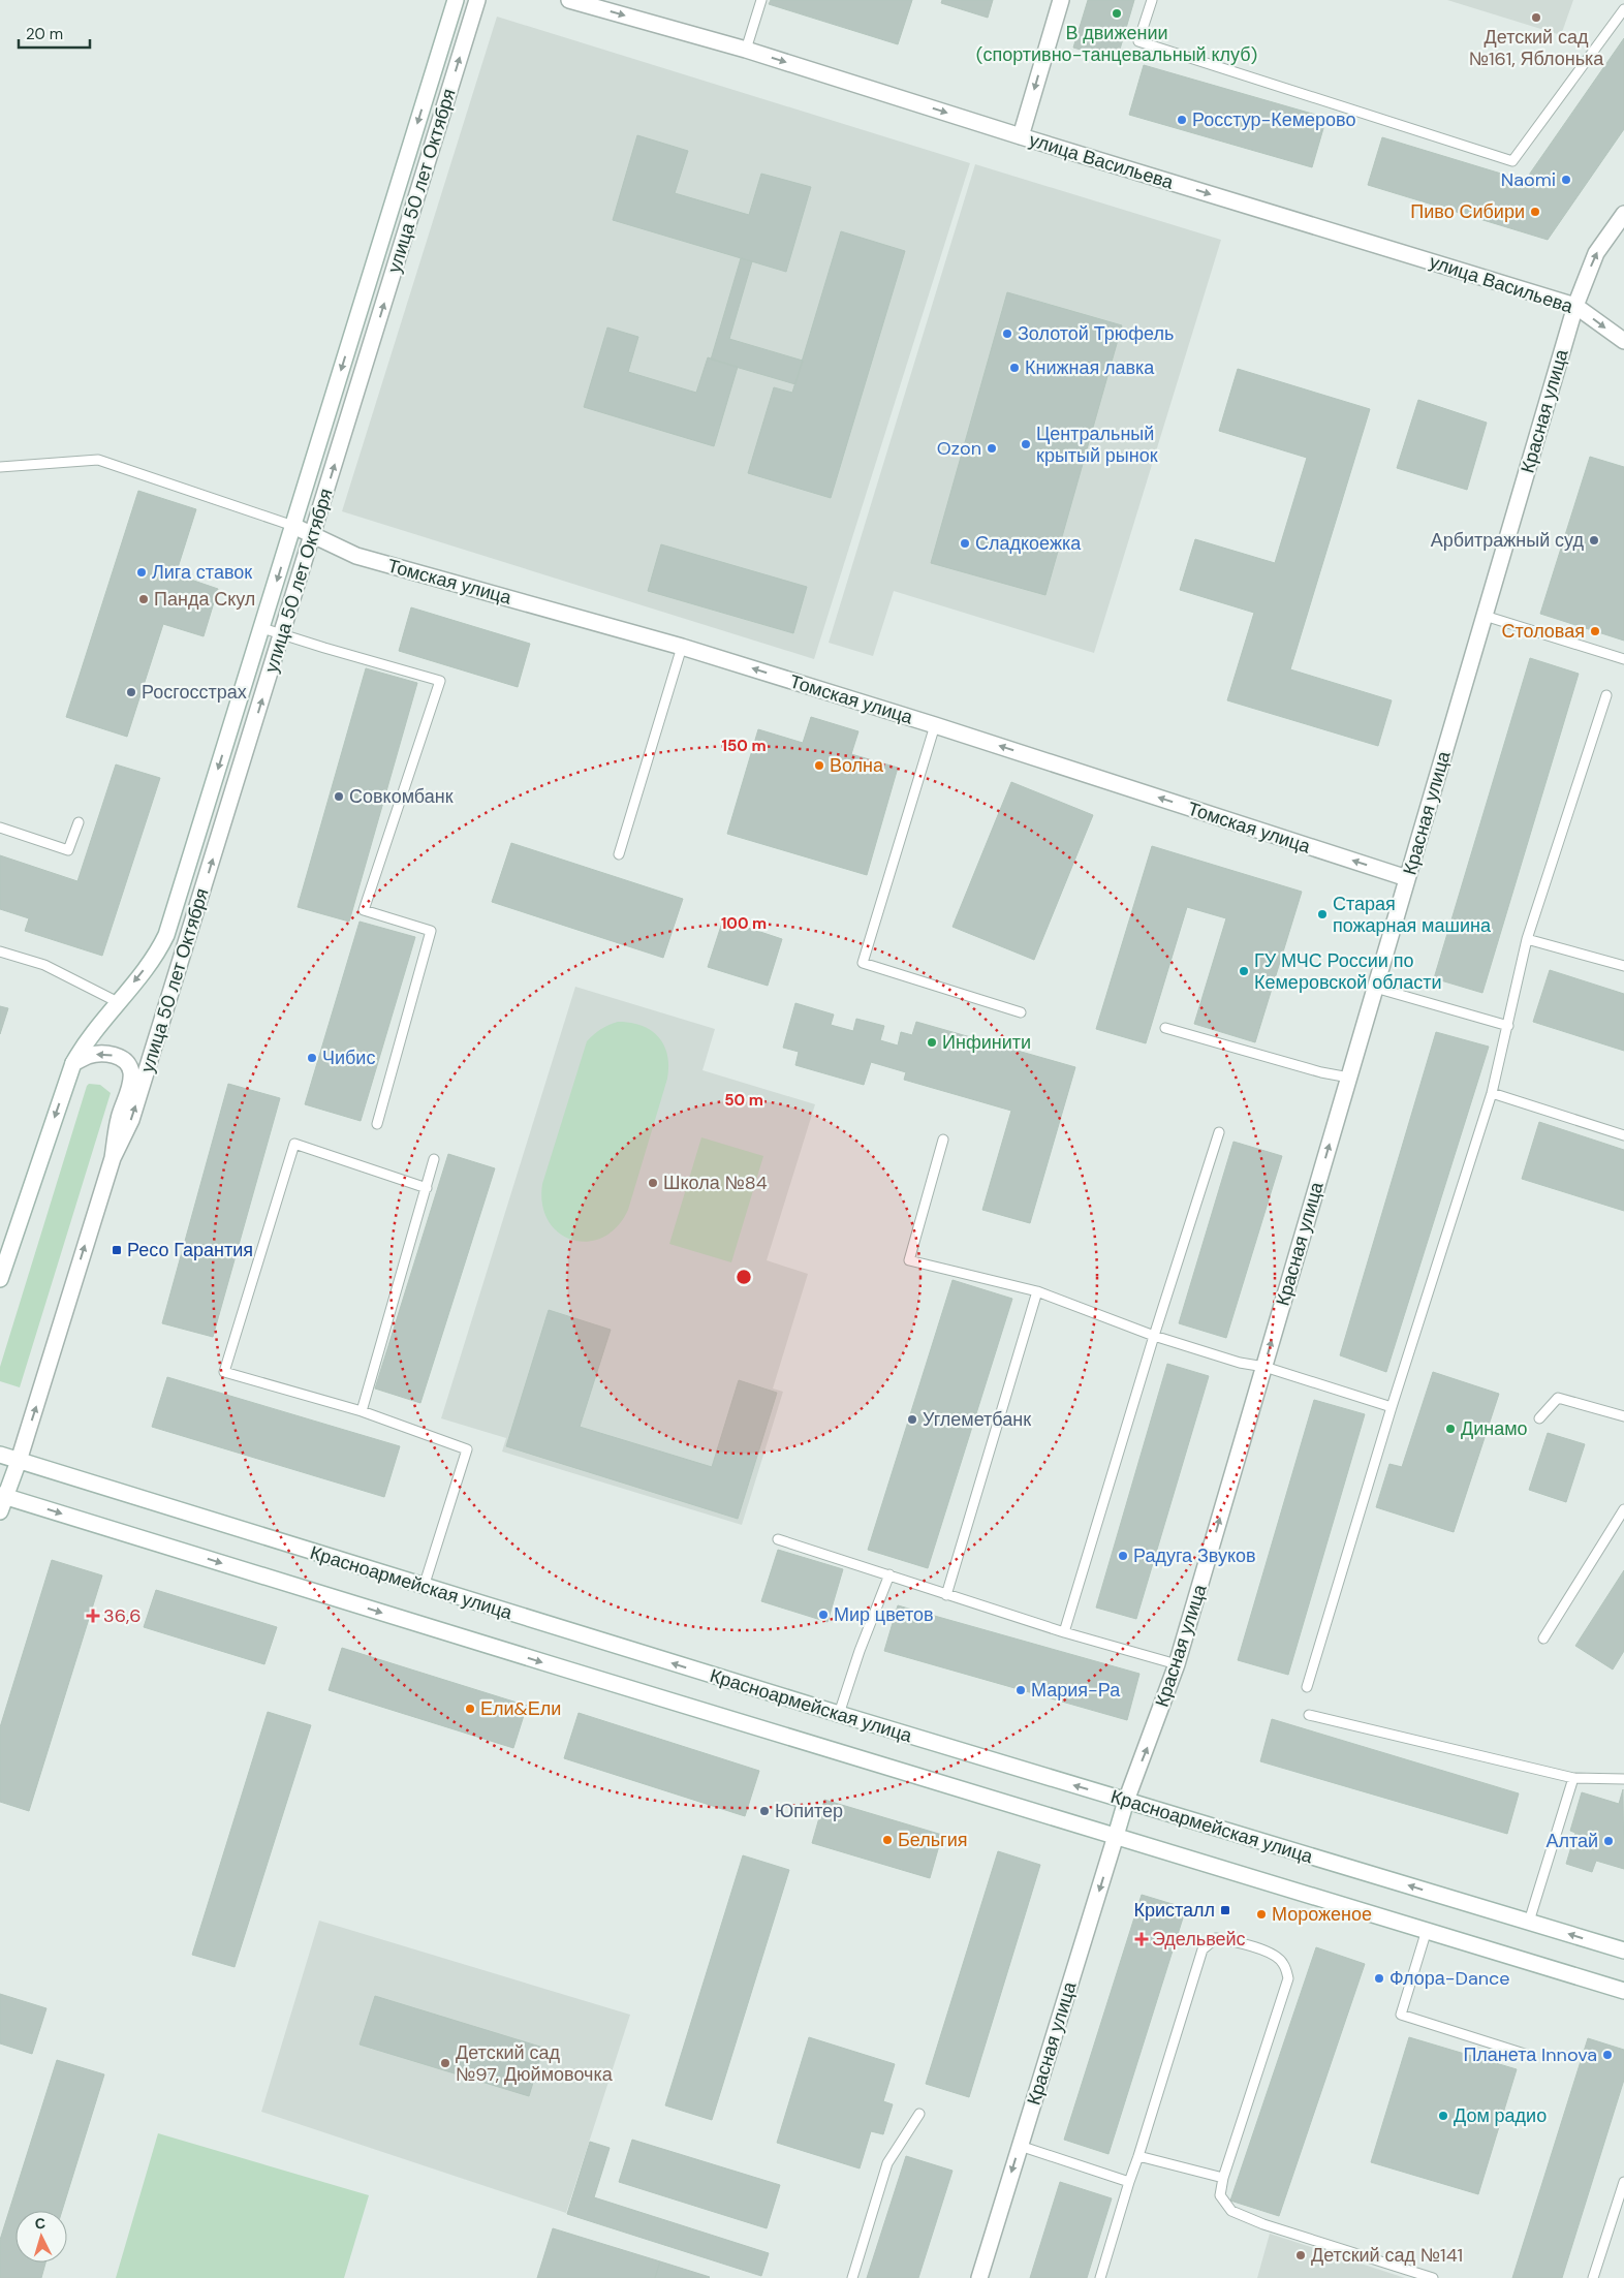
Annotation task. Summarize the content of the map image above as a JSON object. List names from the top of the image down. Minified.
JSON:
{"streets":{"street":["улица Васильева","улица 50 лет Октября","Красная улица","Томская улица","Красноармейская улица"]},"crossings":[["улица Васильева","Красная улица"],["улица 50 лет Октября","Томская улица"],["улица 50 лет Октября","Красноармейская улица"],["Красная улица","Томская улица"],["Красная улица","Красноармейская улица"]],"one_way":["улица Васильева","Томская улица"],"places":{"other":["В движении (спортивно-танцевальный клуб)","Детский сад №161, Яблонька","Росстур-Кемерово","Naomi","Пиво Сибири","Золотой Трюфель","Книжная лавка","Центральный крытый рынок","Ozon","Арбитражный суд","Сладкоежка","Лига ставок","Панда Скул","Столовая","Росгосстрах","Волна","Совкомбанк","Старая пожарная машина","ГУ МЧС России по Кемеровской области","Инфинити","Чибис","Школа №84","Углеметбанк","Динамо","Радуга Звуков","Мир цветов","Мария-Ра","Ели&Ели","Юпитер","Бельгия","Алтай","Мороженое","Флора-Dance","Планета Innova","Детский сад №97, Дюймовочка","Дом радио","Детский сад №141"],"transit":["Ресо Гарантия","Кристалл"],"health":["36,6","Эдельвейс"]},"scale_bar":"20 m","north":"top","rings":["150 m","100 m","50 m"]}
